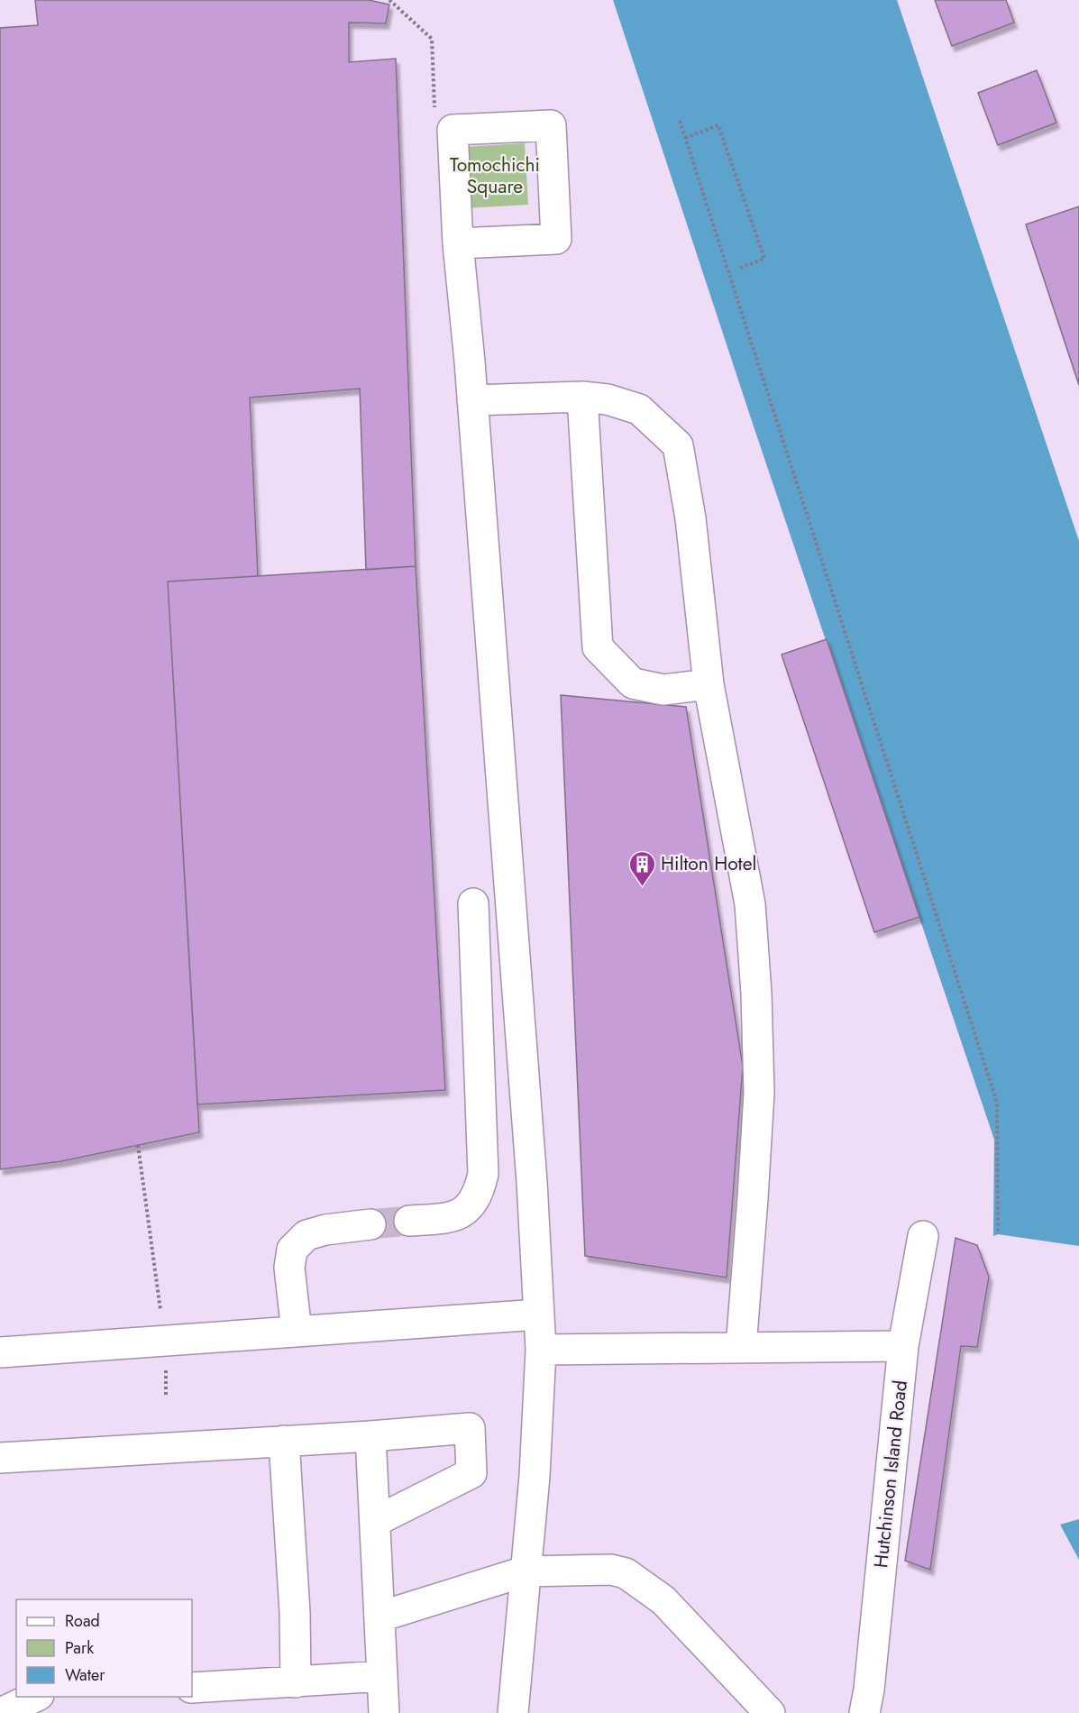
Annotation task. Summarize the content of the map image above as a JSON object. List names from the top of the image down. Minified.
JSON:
{"streets":{"street":["Hutchinson Island Road"]},"parks":["Tomochichi Square"],"places":{"building":["Hilton Hotel"]},"legend":["Road","Park","Water"]}
